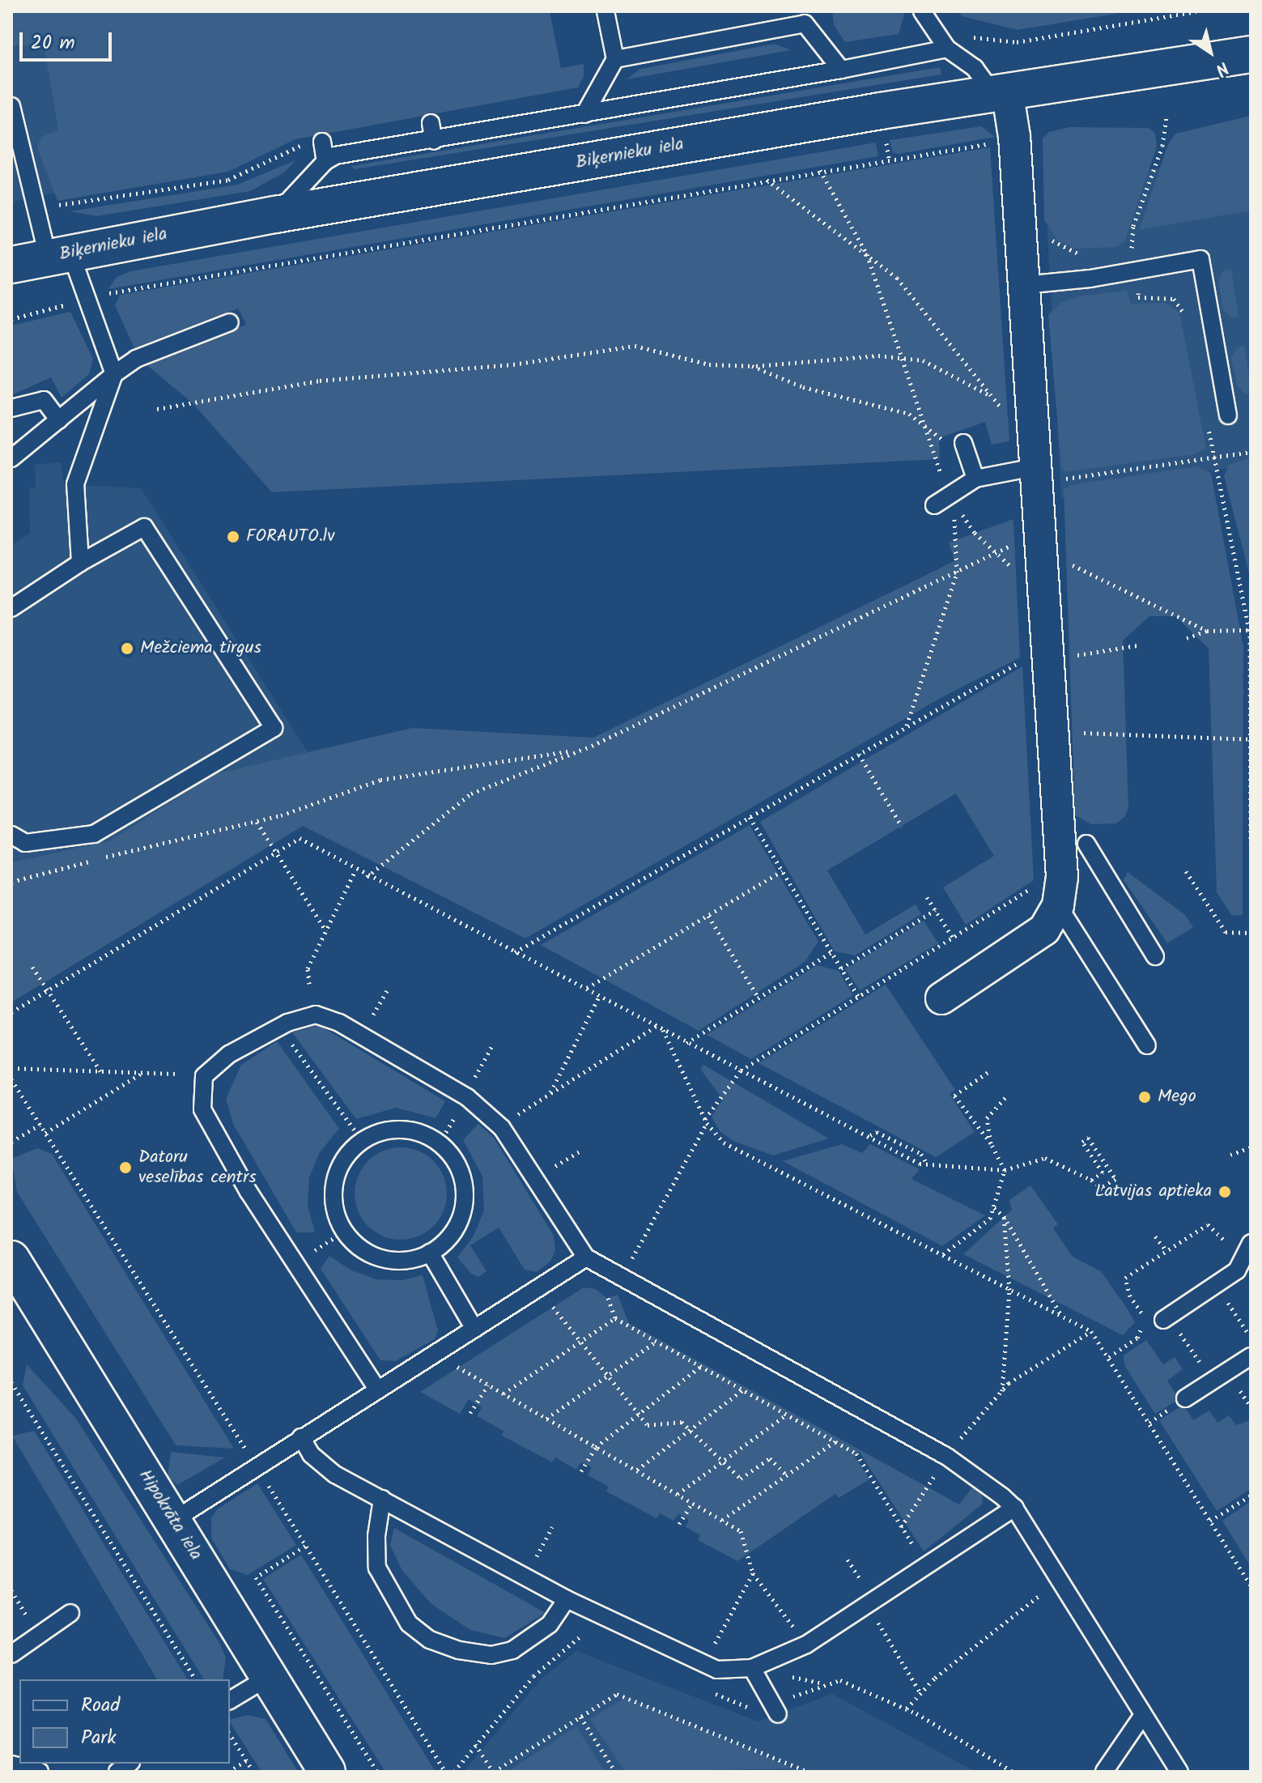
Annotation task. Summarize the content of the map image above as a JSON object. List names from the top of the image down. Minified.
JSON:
{"streets":{"main road":["Biķernieku iela","Hipokrāta iela"]},"places":["FORAUTO.lv","Mežciema tirgus","Mego","Datoru veselības centrs","Latvijas aptieka"],"legend":["Road","Park"],"scale_bar":"20 m","north":"bottom right"}
